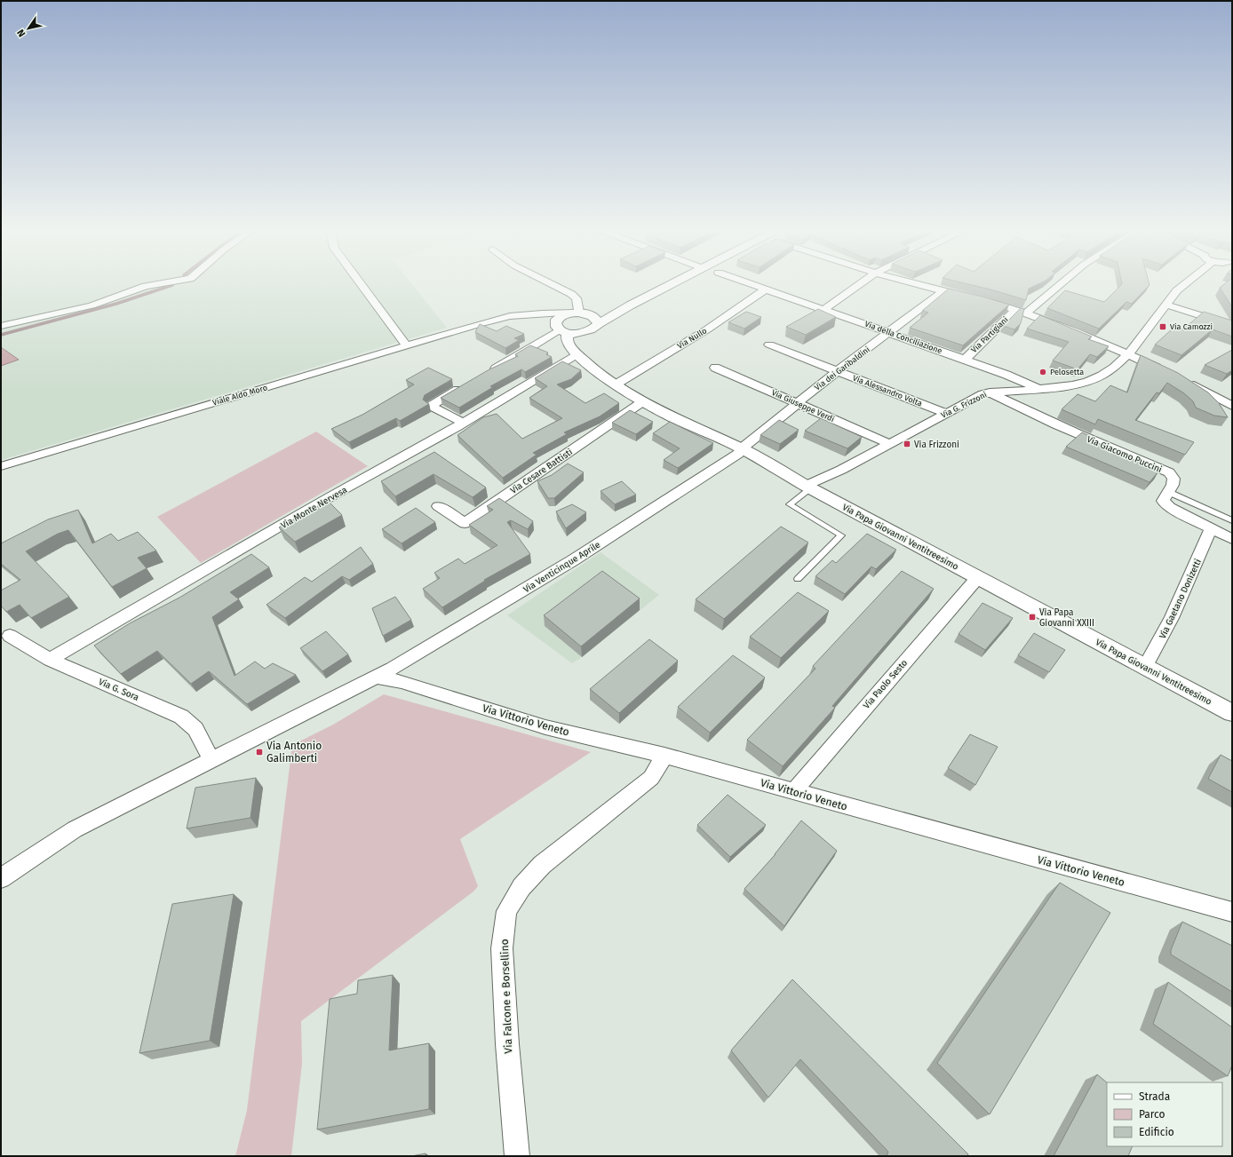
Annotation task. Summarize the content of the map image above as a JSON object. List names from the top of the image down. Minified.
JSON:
{"streets":{"street":["Via Partigiani","Via della Conciliazione","Via Nullo","Via dei Garibaldini","Via Alessandro Volta","Viale Aldo Moro","Via G. Frizzoni","Via Giuseppe Verdi","Via Giacomo Puccini","Via Cesare Battisti","Via Monte Nervesa","Via Papa Giovanni Ventitreesimo","Via Venticinque Aprile","Via Gaetano Donizetti","Via Paolo Sesto","Via G. Sora","Via Vittorio Veneto","Via Falcone e Borsellino"]},"crossings":[["Via Partigiani","Via della Conciliazione"],["Via della Conciliazione","Via Nullo"],["Via della Conciliazione","Via dei Garibaldini"],["Via della Conciliazione","Via G. Frizzoni"],["Via Nullo","Via Papa Giovanni Ventitreesimo"],["Via dei Garibaldini","Via Alessandro Volta"],["Via dei Garibaldini","Via Giuseppe Verdi"],["Via dei Garibaldini","Via Papa Giovanni Ventitreesimo"],["Via dei Garibaldini","Via Venticinque Aprile"],["Via Alessandro Volta","Via G. Frizzoni"],["Viale Aldo Moro","Via Papa Giovanni Ventitreesimo"],["Via G. Frizzoni","Via Giuseppe Verdi"],["Via G. Frizzoni","Via Giacomo Puccini"],["Via G. Frizzoni","Via Papa Giovanni Ventitreesimo"],["Via Giacomo Puccini","Via Gaetano Donizetti"],["Via Cesare Battisti","Via Papa Giovanni Ventitreesimo"],["Via Monte Nervesa","Via Papa Giovanni Ventitreesimo"],["Via Monte Nervesa","Via G. Sora"],["Via Papa Giovanni Ventitreesimo","Via Venticinque Aprile"],["Via Papa Giovanni Ventitreesimo","Via Gaetano Donizetti"],["Via Papa Giovanni Ventitreesimo","Via Paolo Sesto"],["Via Venticinque Aprile","Via Vittorio Veneto"],["Via Paolo Sesto","Via Vittorio Veneto"],["Via Vittorio Veneto","Via Falcone e Borsellino"]],"places":{"transit":["Via Camozzi","Via Frizzoni","Via Papa Giovanni XXIII","Via Antonio Galimberti"],"other":["Pelosetta"]},"legend":["Strada","Parco","Edificio"],"north":"bottom left"}
